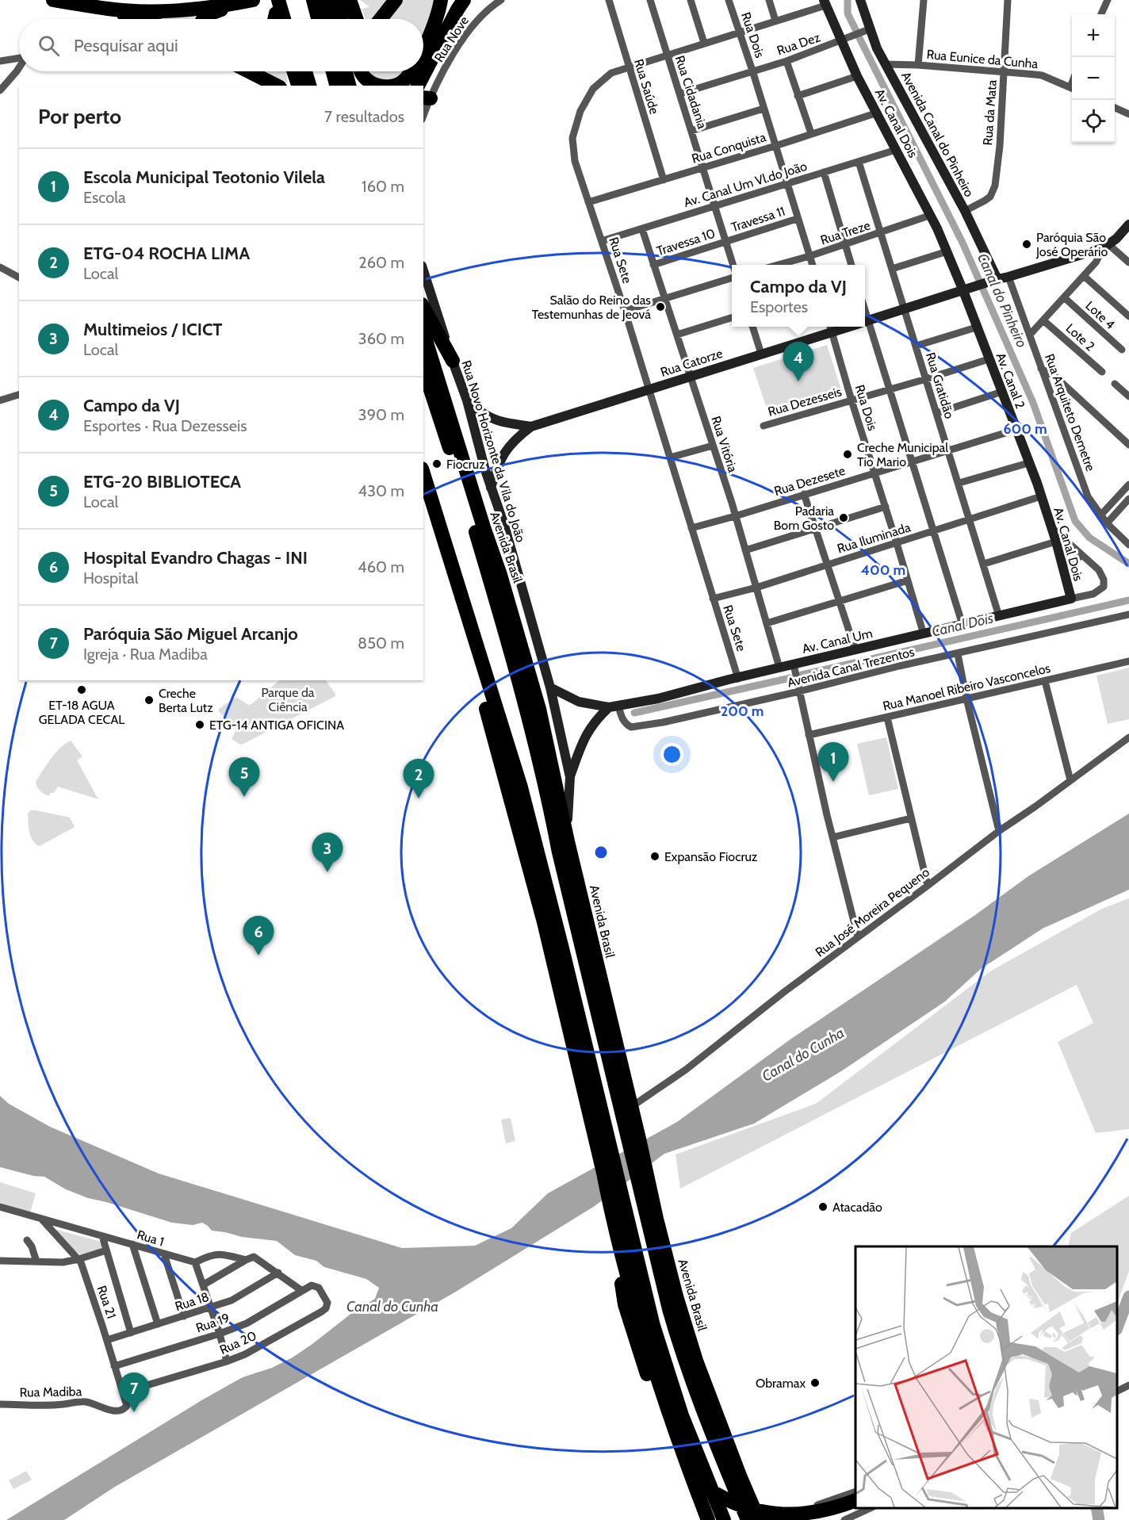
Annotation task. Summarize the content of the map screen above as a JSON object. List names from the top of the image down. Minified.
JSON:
{"streets":{"highway":["Avenida Brasil"],"street":["Rua Dois","Rua Nove","Rua Dez","Rua Eunice da Cunha","Rua Saúde","Rua Cidadania","Rua da Mata","Av. Canal Dois","Avenida Canal do Pinheiro","Rua Conquista","Av. Canal Um Vl.do João","Travessa 11","Rua Treze","Travessa 10","Rua Sete","Lote 4","Lote 2","Rua Catorze","Av. Canal 2","Rua Gratidão","Rua Dezesseis","Rua Arquiteto Demetre","Rua Vitória","Rua Novo Horizonte da Vila do João","Rua Dezesete","Rua Iluminada","Av. Canal Um","Avenida Canal Trezentos","Rua Manoel Ribeiro Vasconcelos","Rua José Moreira Pequeno","Rua 1","Rua 18","Rua 21","Rua 19","Rua 20","Rua Madiba"]},"crossings":[["Rua Dois","Rua Dez"],["Rua Dois","Rua Conquista"],["Rua Dois","Av. Canal Um Vl.do João"],["Rua Dois","Travessa 11"],["Rua Dois","Rua Treze"],["Rua Dois","Rua Sete"],["Rua Dois","Rua Catorze"],["Rua Dois","Rua Dezesseis"],["Rua Dois","Rua Dezesete"],["Rua Dois","Rua Iluminada"],["Rua Dois","Av. Canal Um"],["Rua Dez","Rua Cidadania"],["Rua Dez","Av. Canal Dois"],["Rua Dez","Avenida Canal do Pinheiro"],["Rua Eunice da Cunha","Rua da Mata"],["Rua Eunice da Cunha","Avenida Canal do Pinheiro"],["Rua Saúde","Rua Conquista"],["Rua Saúde","Rua Sete"],["Rua Cidadania","Rua Conquista"],["Rua Cidadania","Av. Canal Um Vl.do João"],["Rua Cidadania","Travessa 11"],["Rua Cidadania","Travessa 10"],["Rua Cidadania","Rua Sete"],["Rua da Mata","Avenida Canal do Pinheiro"],["Av. Canal Dois","Rua Conquista"],["Av. Canal Dois","Av. Canal Um Vl.do João"],["Av. Canal Dois","Rua Treze"],["Av. Canal Dois","Rua Sete"],["Av. Canal Dois","Rua Catorze"],["Av. Canal Dois","Av. Canal 2"],["Av. Canal Dois","Rua Iluminada"],["Av. Canal Dois","Av. Canal Um"],["Avenida Canal do Pinheiro","Rua Catorze"],["Rua Conquista","Rua Sete"],["Av. Canal Um Vl.do João","Rua Sete"],["Av. Canal Um Vl.do João","Rua Gratidão"],["Av. Canal Um Vl.do João","Rua Vitória"],["Travessa 11","Travessa 10"],["Rua Treze","Rua Gratidão"],["Travessa 10","Rua Vitória"],["Rua Sete","Rua Catorze"],["Rua Sete","Rua Dezesete"],["Rua Sete","Rua Iluminada"],["Rua Sete","Av. Canal Um"],["Rua Catorze","Rua Gratidão"],["Rua Catorze","Rua Arquiteto Demetre"],["Rua Catorze","Rua Vitória"],["Rua Catorze","Rua Novo Horizonte da Vila do João"],["Av. Canal 2","Rua Dezesseis"],["Av. Canal 2","Rua Dezesete"],["Av. Canal 2","Rua Iluminada"],["Rua Gratidão","Rua Dezesseis"],["Rua Gratidão","Rua Dezesete"],["Rua Gratidão","Rua Iluminada"],["Rua Gratidão","Av. Canal Um"],["Rua Vitória","Rua Dezesete"],["Rua Vitória","Rua Iluminada"],["Rua Vitória","Av. Canal Um"],["Rua Novo Horizonte da Vila do João","Avenida Brasil"],["Avenida Brasil","Rua José Moreira Pequeno"],["Av. Canal Um","Avenida Canal Trezentos"],["Rua 1","Rua 21"],["Rua 18","Rua 21"],["Rua 21","Rua 19"],["Rua 21","Rua 20"],["Rua 21","Rua Madiba"],["Rua 19","Rua 20"]],"water":["Canal do Pinheiro","Canal Dois","Canal do Cunha"],"parks":["Parque da Ciência"],"places":["Paróquia São José Operário","Salão do Reino das Testemunhas de Jeová","Creche Municipal Tio Mario","Fiocruz","Padaria Bom Gosto","ET-18 AGUA GELADA CECAL","Creche Berta Lutz","ETG-14 ANTIGA OFICINA","Expansão Fiocruz","Atacadão","Obramax"],"page":{"map_buttons":["+","−"],"search":"Pesquisar aqui","heading":["Por perto","7 resultados"],"list":[{"mark":"1","name":"Escola Municipal Teotonio Vilela","note":"Escola","value":"160 m"},{"mark":"2","name":"ETG-04 ROCHA LIMA","note":"Local","value":"260 m"},{"mark":"3","name":"Multimeios / ICICT","note":"Local","value":"360 m"},{"mark":"4","name":"Campo da VJ","note":"Esportes · Rua Dezesseis","value":"390 m"},{"mark":"5","name":"ETG-20 BIBLIOTECA","note":"Local","value":"430 m"},{"mark":"6","name":"Hospital Evandro Chagas - INI","note":"Hospital","value":"460 m"},{"mark":"7","name":"Paróquia São Miguel Arcanjo","note":"Igreja · Rua Madiba","value":"850 m"}],"popup":["Campo da VJ","Esportes"],"pins":["4","1","5","2","3","6","7"]},"rings":["600 m","400 m","200 m"]}
